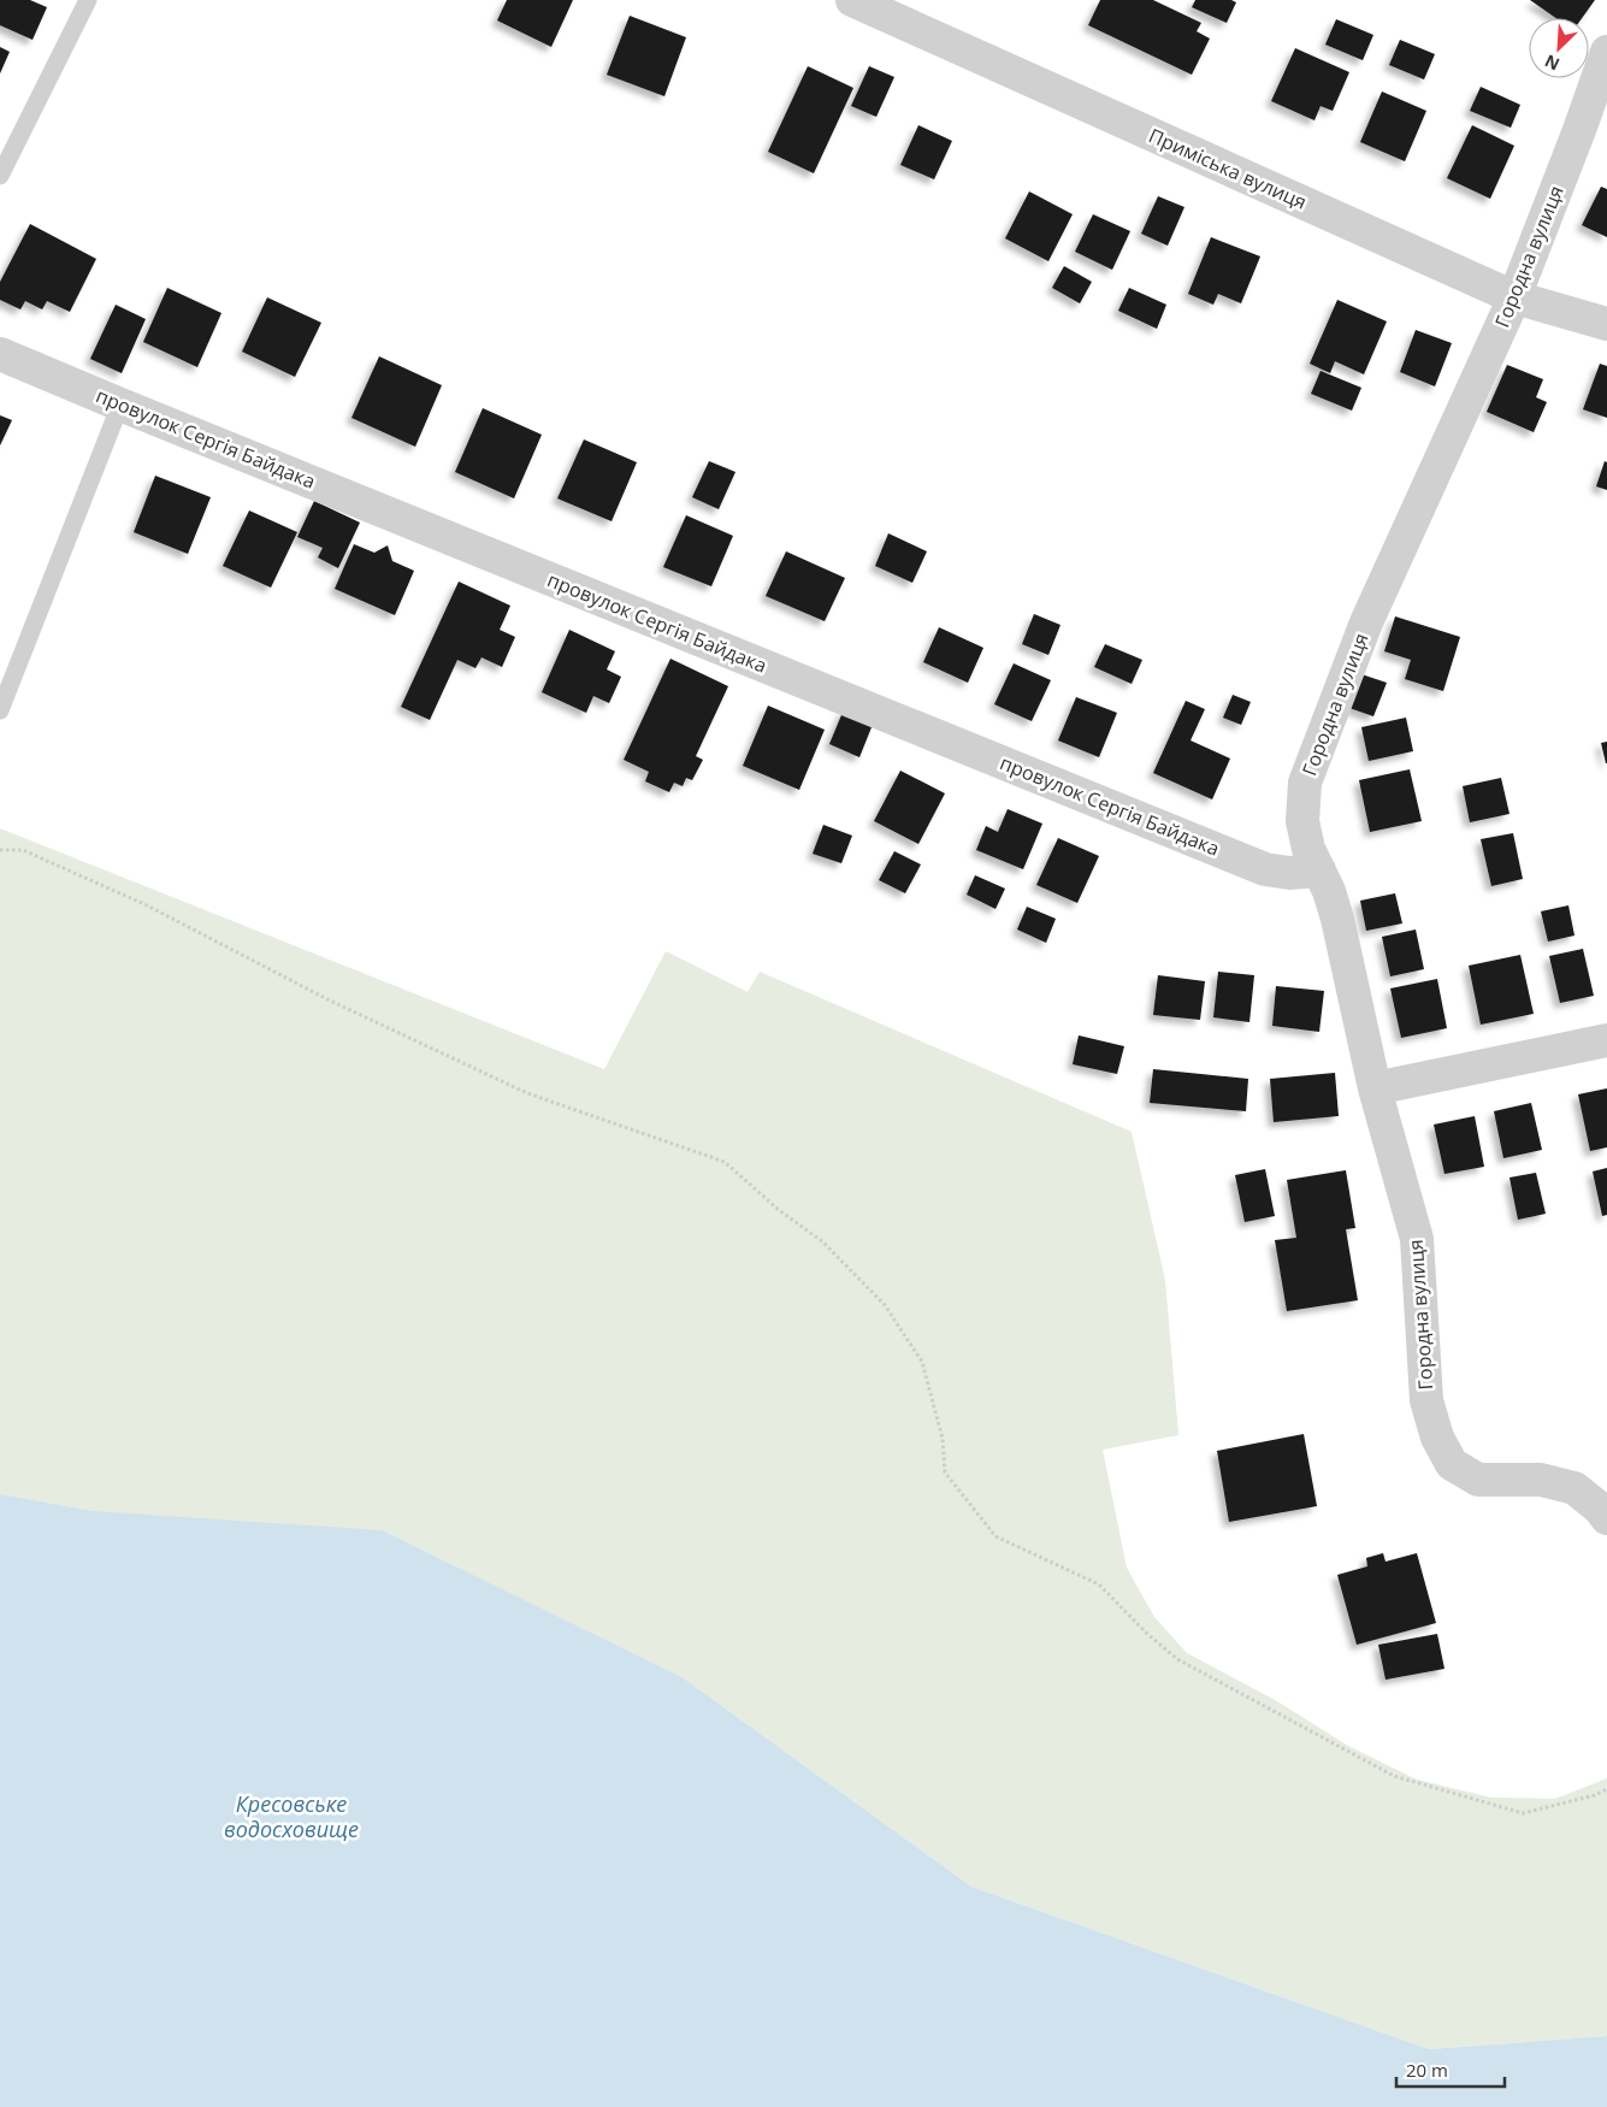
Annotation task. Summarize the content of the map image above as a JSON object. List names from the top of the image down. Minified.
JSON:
{"streets":{"street":["Приміська вулиця","Городна вулиця","провулок Сергія Байдака"]},"crossings":[["Приміська вулиця","Городна вулиця"],["Городна вулиця","провулок Сергія Байдака"]],"water":["Кресовське водосховище"],"scale_bar":"20 m","north":"bottom left"}
